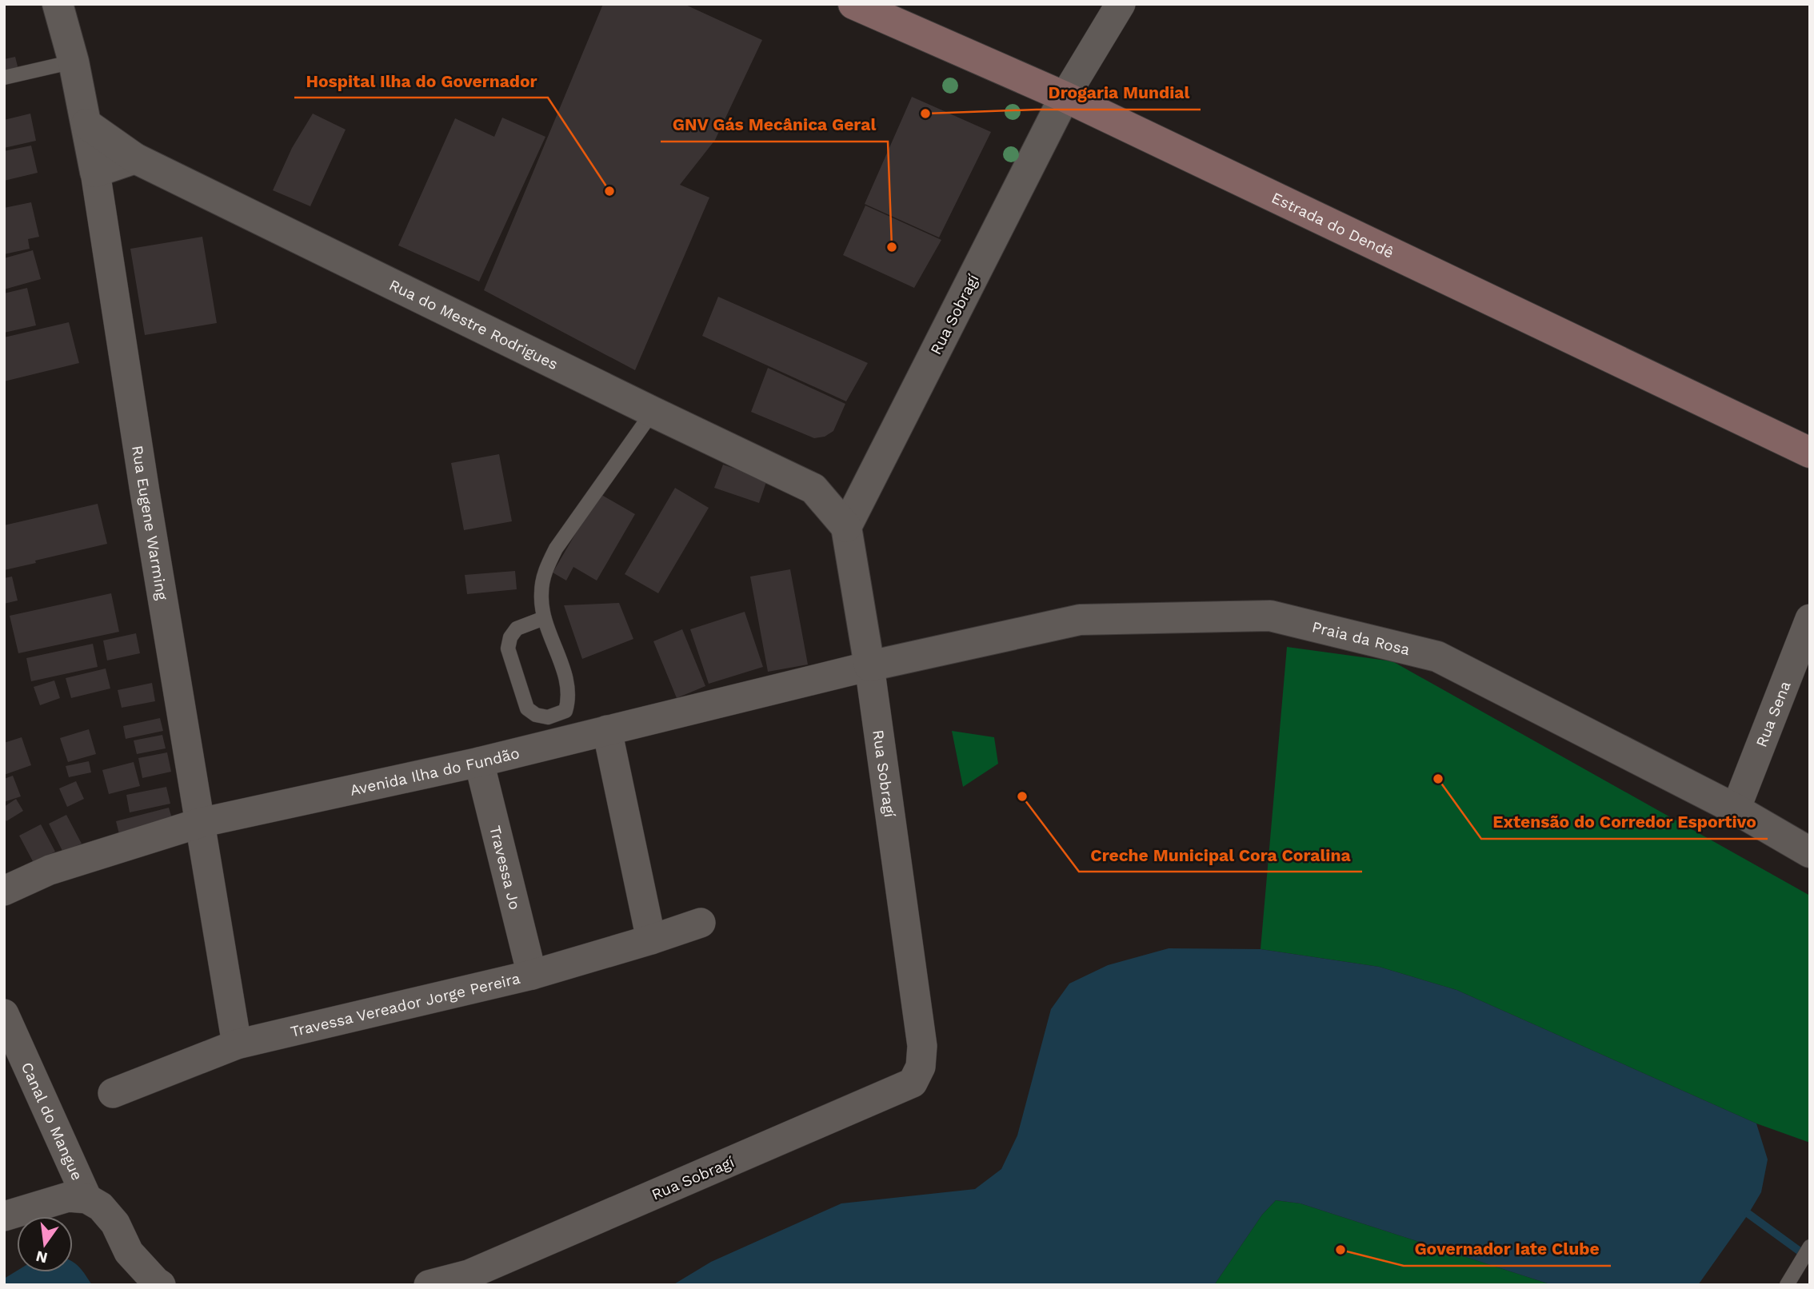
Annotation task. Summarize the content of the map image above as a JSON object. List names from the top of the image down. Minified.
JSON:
{"streets":{"main road":["Estrada do Dendê"],"street":["Rua Sobragí","Rua do Mestre Rodrigues","Rua Eugene Warming","Praia da Rosa","Rua Sena","Avenida Ilha do Fundão","Travessa Jo","Travessa Vereador Jorge Pereira","Canal do Mangue"]},"crossings":[["Estrada do Dendê","Rua Sobragí"],["Rua Sobragí","Rua do Mestre Rodrigues"],["Rua Sobragí","Praia da Rosa"],["Rua Sobragí","Avenida Ilha do Fundão"],["Rua do Mestre Rodrigues","Rua Eugene Warming"],["Rua Eugene Warming","Avenida Ilha do Fundão"],["Rua Eugene Warming","Travessa Vereador Jorge Pereira"],["Praia da Rosa","Rua Sena"],["Praia da Rosa","Avenida Ilha do Fundão"],["Avenida Ilha do Fundão","Travessa Jo"],["Travessa Jo","Travessa Vereador Jorge Pereira"]],"places":["Drogaria Mundial","Hospital Ilha do Governador","GNV Gás Mecânica Geral","Extensão do Corredor Esportivo","Creche Municipal Cora Coralina","Governador Iate Clube"],"north":"bottom"}
